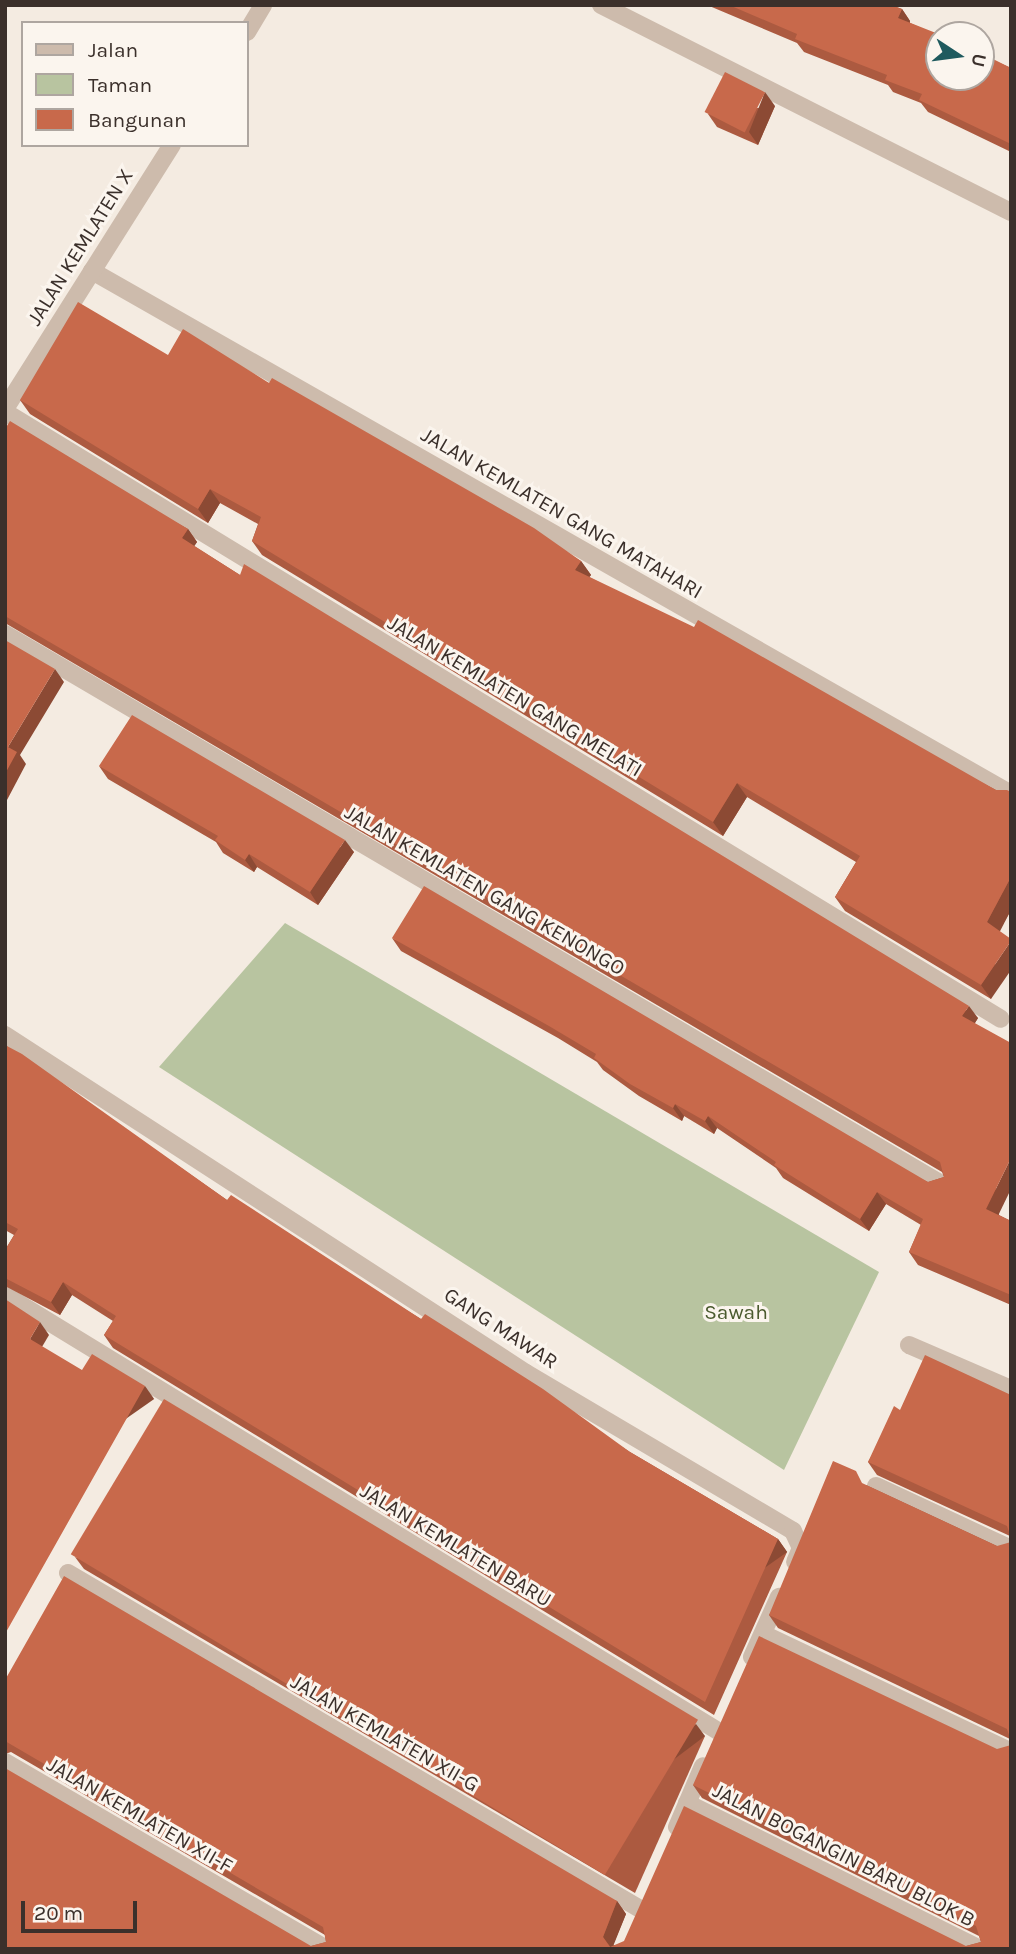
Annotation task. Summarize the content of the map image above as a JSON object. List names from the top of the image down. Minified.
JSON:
{"streets":{"street":["JALAN KEMLATEN X","JALAN KEMLATEN GANG MATAHARI","JALAN KEMLATEN GANG MELATI","JALAN KEMLATEN GANG KENONGO","GANG MAWAR","JALAN KEMLATEN BARU","JALAN KEMLATEN XII-G","JALAN KEMLATEN XII-F","JALAN BOGANGIN BARU BLOK B"]},"crossings":[["JALAN KEMLATEN X","JALAN KEMLATEN GANG MATAHARI"],["JALAN KEMLATEN X","JALAN KEMLATEN GANG MELATI"]],"parks":["Sawah"],"legend":["Jalan","Taman","Bangunan"],"scale_bar":"20 m","north":"right"}
